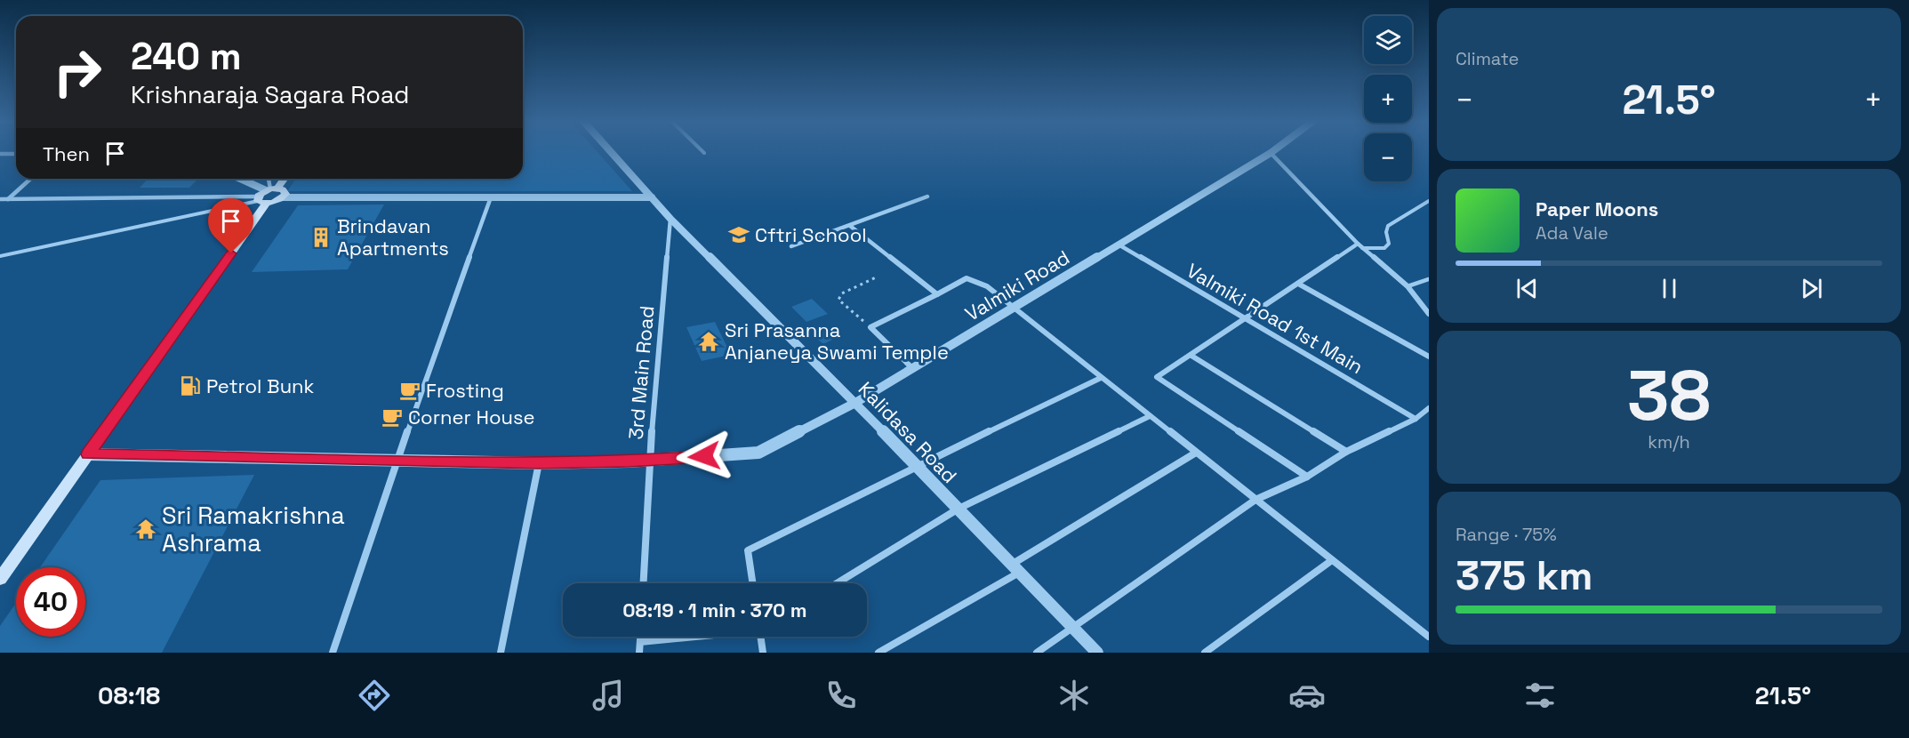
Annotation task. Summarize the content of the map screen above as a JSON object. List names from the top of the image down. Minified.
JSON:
{"streets":{"street":["Valmiki Road","Valmiki Road 1st Main","3rd Main Road","Kalidasa Road"]},"crossings":[["Valmiki Road","Valmiki Road 1st Main"],["Valmiki Road","3rd Main Road"],["Valmiki Road","Kalidasa Road"],["3rd Main Road","Kalidasa Road"]],"places":{"school or university":["Cftri School"],"building":["Brindavan Apartments"],"temple":["Sri Prasanna Anjaneya Swami Temple","Sri Ramakrishna Ashrama"],"fuel station":["Petrol Bunk"],"cafe":["Frosting","Corner House"]},"page":{"tile":["Climate",["38","km/h"],["Range · 75%","375 km"]],"map_buttons":["+","−"],"turn":["240 m","Krishnaraja Sagara Road"],"heat":["−","21.5°","+"],"then":"Then","song":["Paper Moons","Ada Vale"],"limit":"40","trip":"08:19 · 1 min · 370 m","tabs":["08:18","21.5°"]}}
